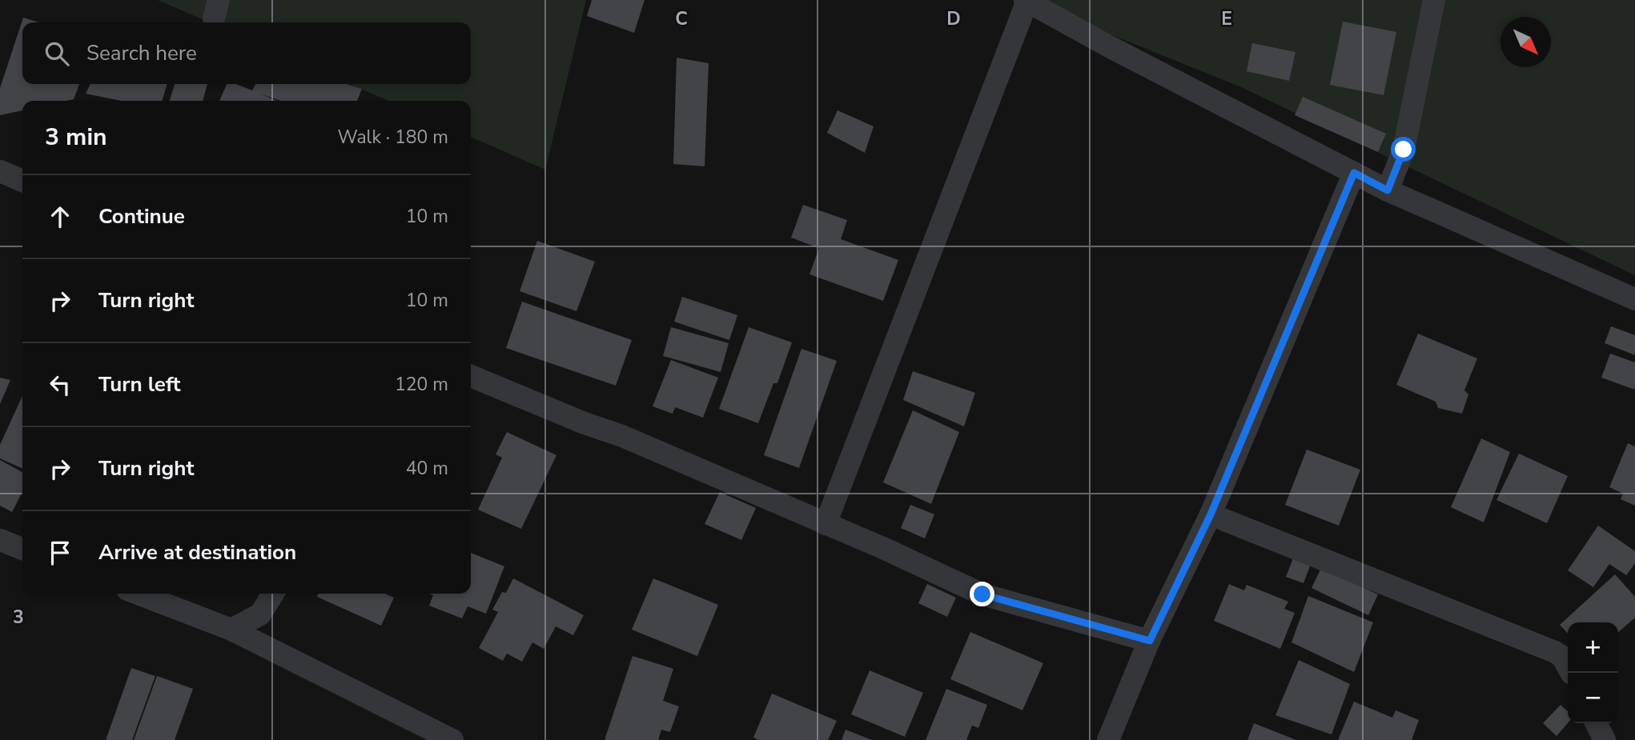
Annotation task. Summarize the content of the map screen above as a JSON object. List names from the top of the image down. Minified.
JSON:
{"north":"bottom right","page":{"search":"Search here","heading":["3 min","Walk · 180 m"],"list":[["Continue","10 m"],["Turn right","10 m"],["Turn left","120 m"],["Turn right","40 m"],"Arrive at destination"],"map_buttons":["+","−"]},"grid":{"columns":["C","D","E"],"rows":["3"]}}
